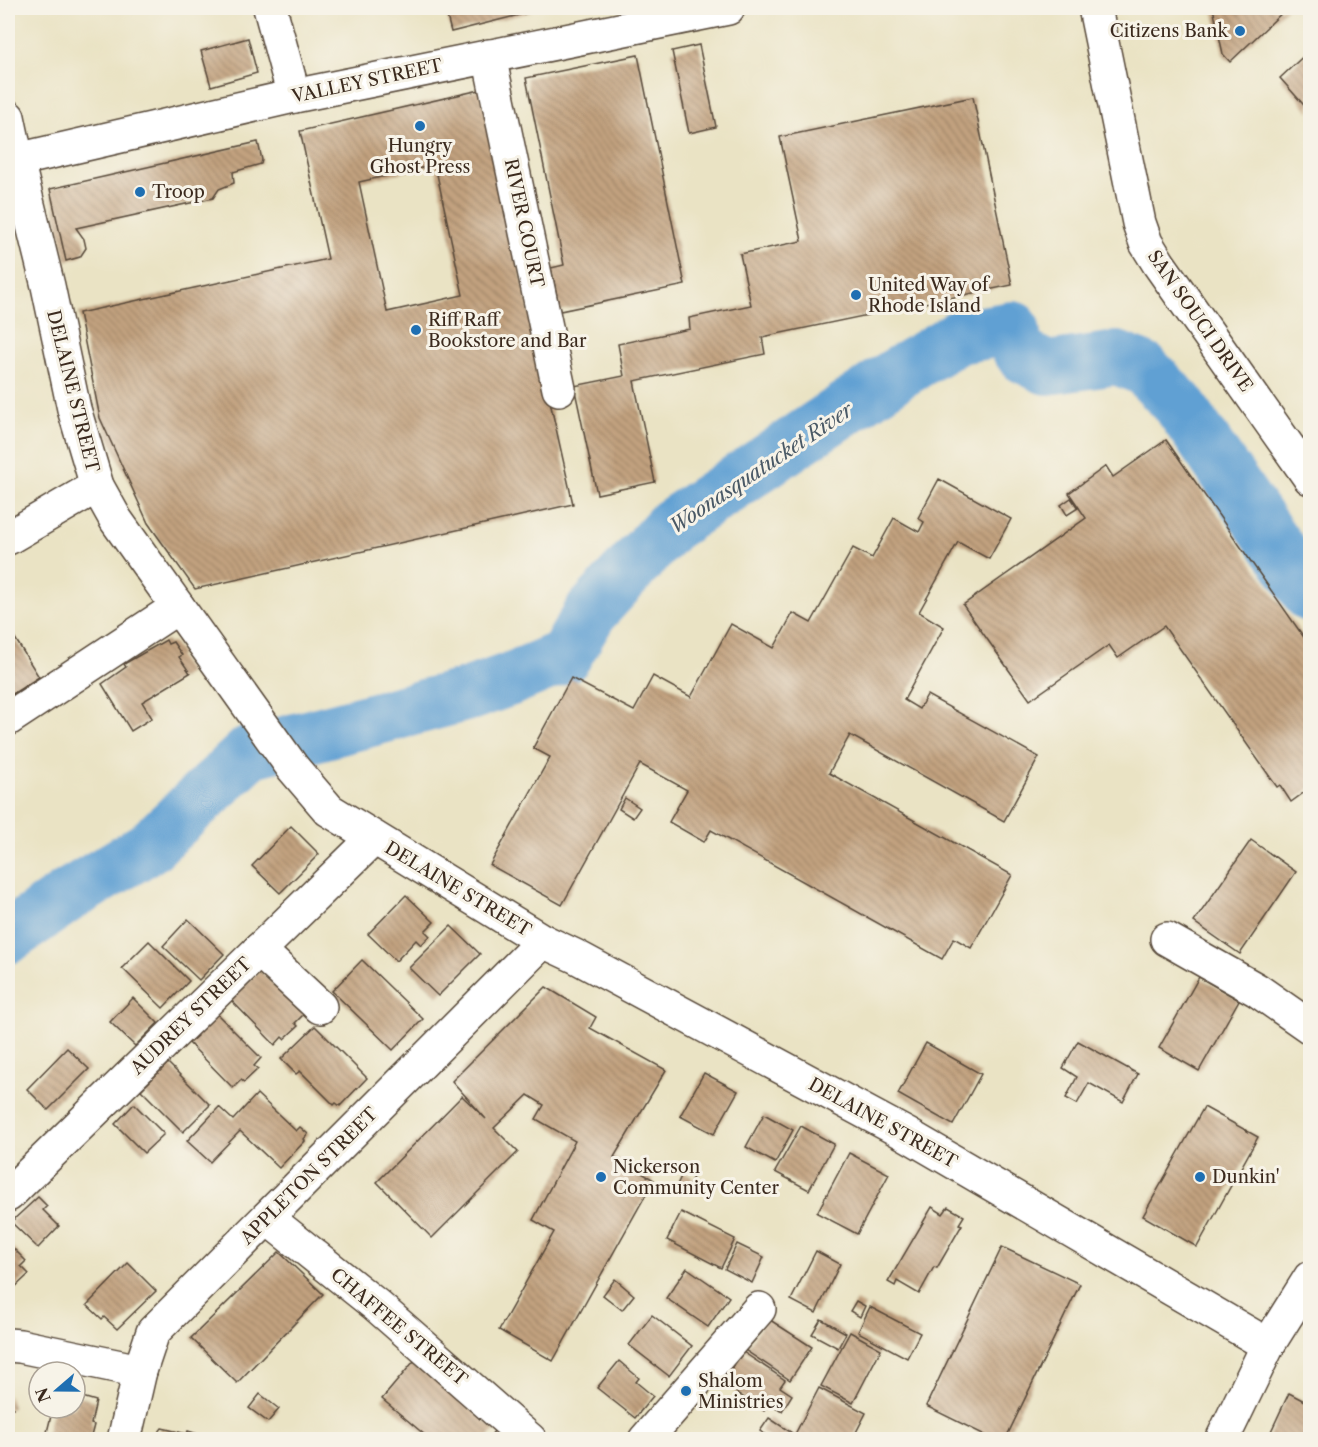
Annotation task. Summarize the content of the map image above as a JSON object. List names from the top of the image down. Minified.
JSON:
{"streets":{"street":["VALLEY STREET","RIVER COURT","SAN SOUCI DRIVE","DELAINE STREET","AUDREY STREET","APPLETON STREET","CHAFFEE STREET"]},"crossings":[["VALLEY STREET","RIVER COURT"],["VALLEY STREET","DELAINE STREET"],["DELAINE STREET","AUDREY STREET"],["DELAINE STREET","APPLETON STREET"],["APPLETON STREET","CHAFFEE STREET"]],"water":["Woonasquatucket River"],"places":["Citizens Bank","Hungry Ghost Press","Troop","United Way of Rhode Island","Riff Raff Bookstore and Bar","Nickerson Community Center","Dunkin'","Shalom Ministries"],"north":"left"}
